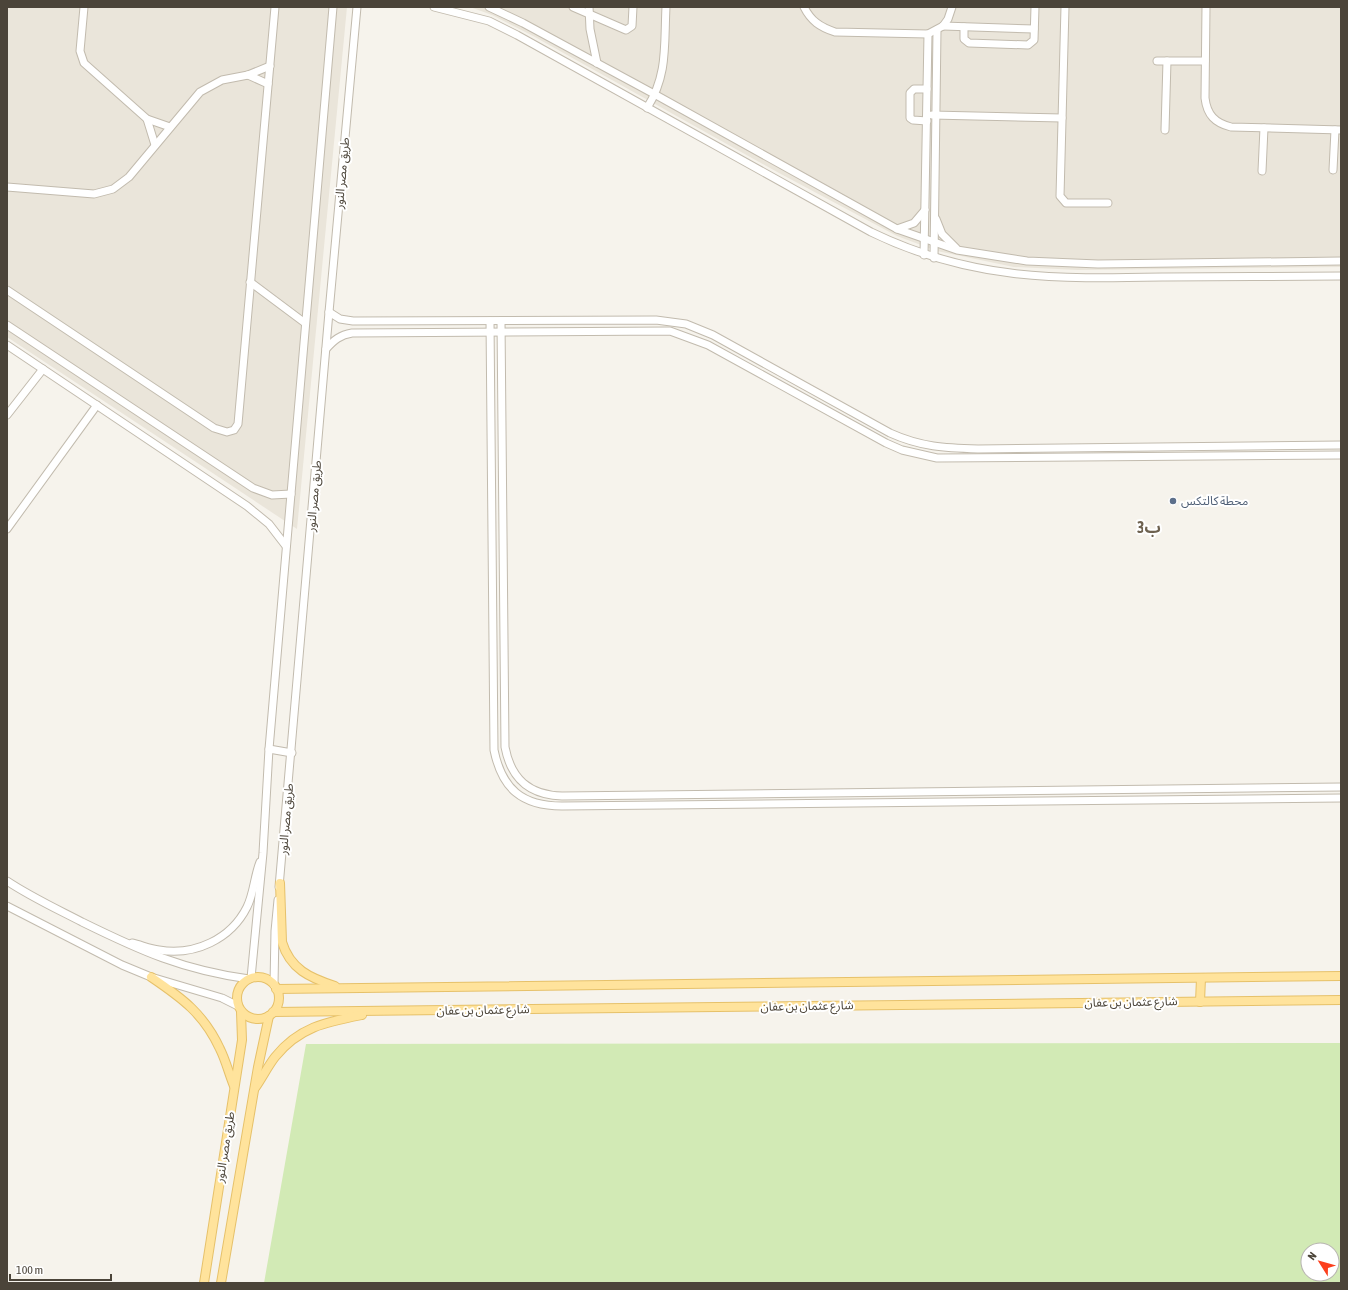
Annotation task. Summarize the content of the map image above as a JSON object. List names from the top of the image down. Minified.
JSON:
{"streets":{"main road":["طريق مصر النور","شارع عثمان بن عفان"]},"crossings":[["طريق مصر النور","شارع عثمان بن عفان"]],"districts":["ب3"],"places":["محطة كالتكس"],"scale_bar":"100 m","north":"top left"}
